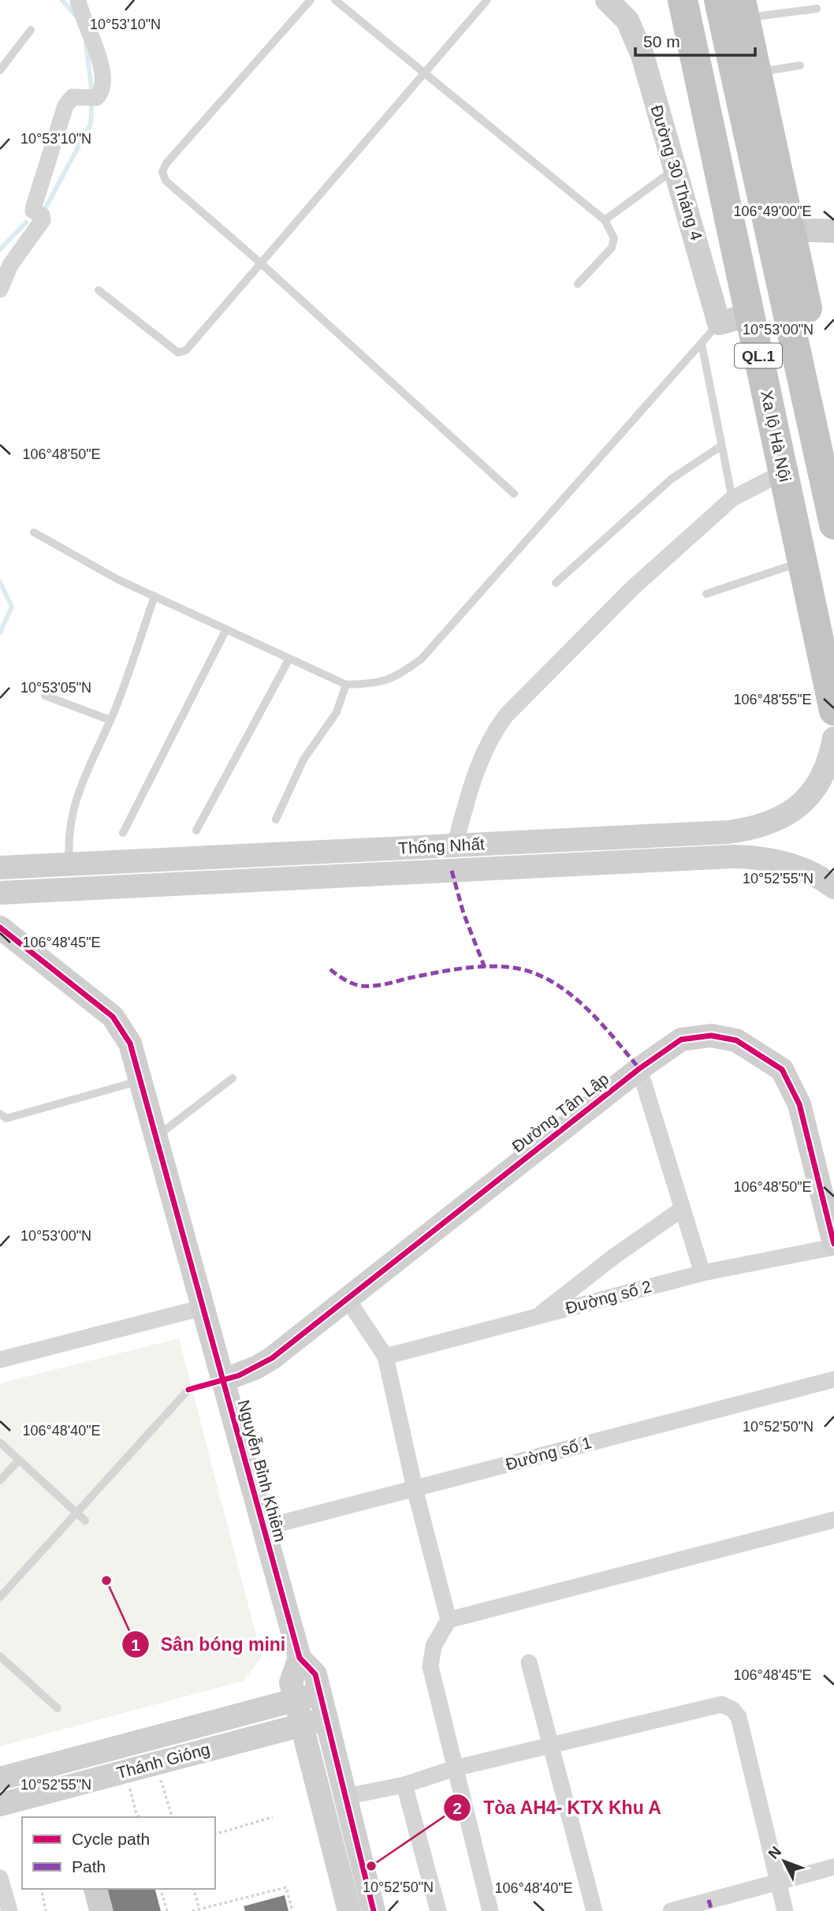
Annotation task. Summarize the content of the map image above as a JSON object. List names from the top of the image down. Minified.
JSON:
{"streets":{"highway":["QL.1","Xa lộ Hà Nội"],"street":["Đường 30 Tháng 4","Thống Nhất","Đường Tân Lập","Đường số 2","Đường số 1","Nguyễn Bỉnh Khiêm","Thánh Gióng"]},"crossings":[["Đường Tân Lập","Đường số 2"],["Đường Tân Lập","Nguyễn Bỉnh Khiêm"],["Đường số 1","Nguyễn Bỉnh Khiêm"],["Nguyễn Bỉnh Khiêm","Thánh Gióng"]],"places":["Sân bóng mini","Tòa AH4- KTX Khu A"],"legend":["Cycle path","Path"],"scale_bar":"50 m","north":"top left","coordinates":["10°53'10\"N","106°49'00\"E","10°53'00\"N","106°48'50\"E","10°53'05\"N","106°48'55\"E","10°52'55\"N","106°48'45\"E","10°52'50\"N","106°48'40\"E"]}
